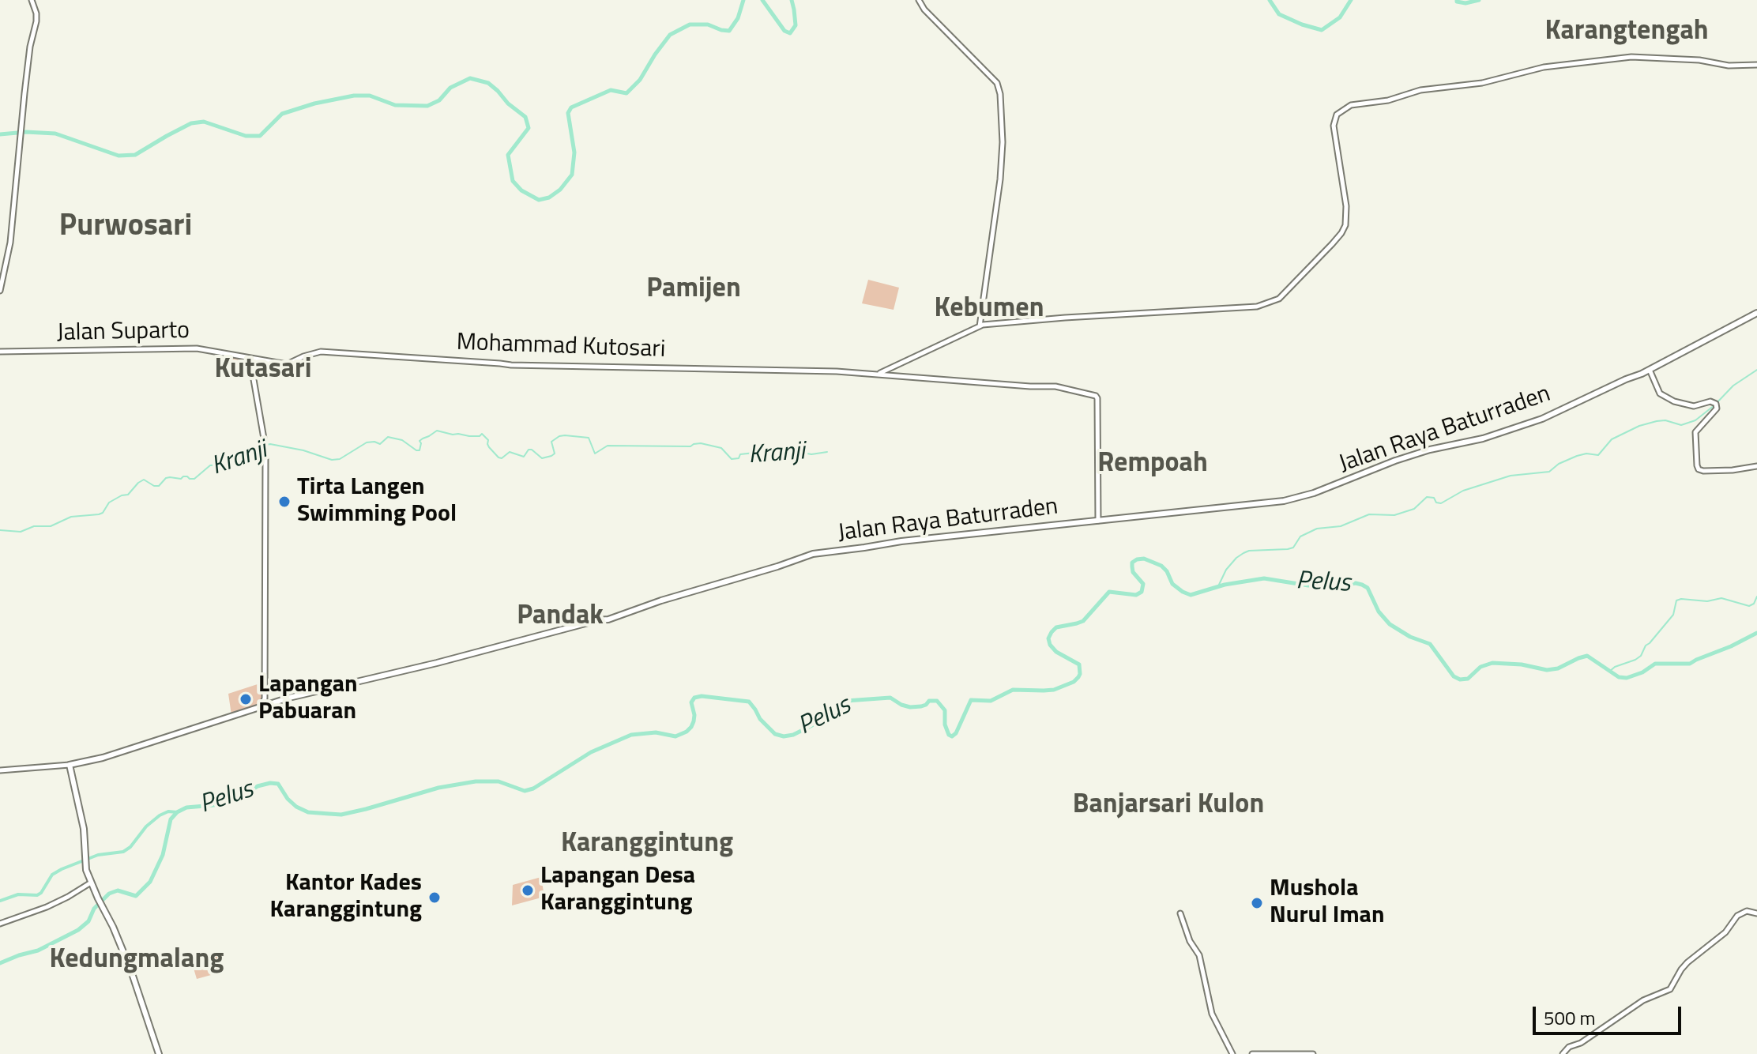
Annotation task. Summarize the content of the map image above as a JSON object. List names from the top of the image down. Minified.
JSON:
{"streets":{"main road":["Jalan Raya Baturraden"],"street":["Jalan Suparto","Mohammad Kutosari"]},"crossings":[["Jalan Suparto","Mohammad Kutosari"],["Mohammad Kutosari","Jalan Raya Baturraden"]],"districts":["Karangtengah","Purwosari","Pamijen","Kebumen","Kutasari","Rempoah","Pandak","Banjarsari Kulon","Karanggintung","Kedungmalang"],"water":["Kranji","Pelus"],"places":["Tirta Langen Swimming Pool","Lapangan Pabuaran","Lapangan Desa Karanggintung","Kantor Kades Karanggintung","Mushola Nurul Iman"],"scale_bar":"500 m"}
